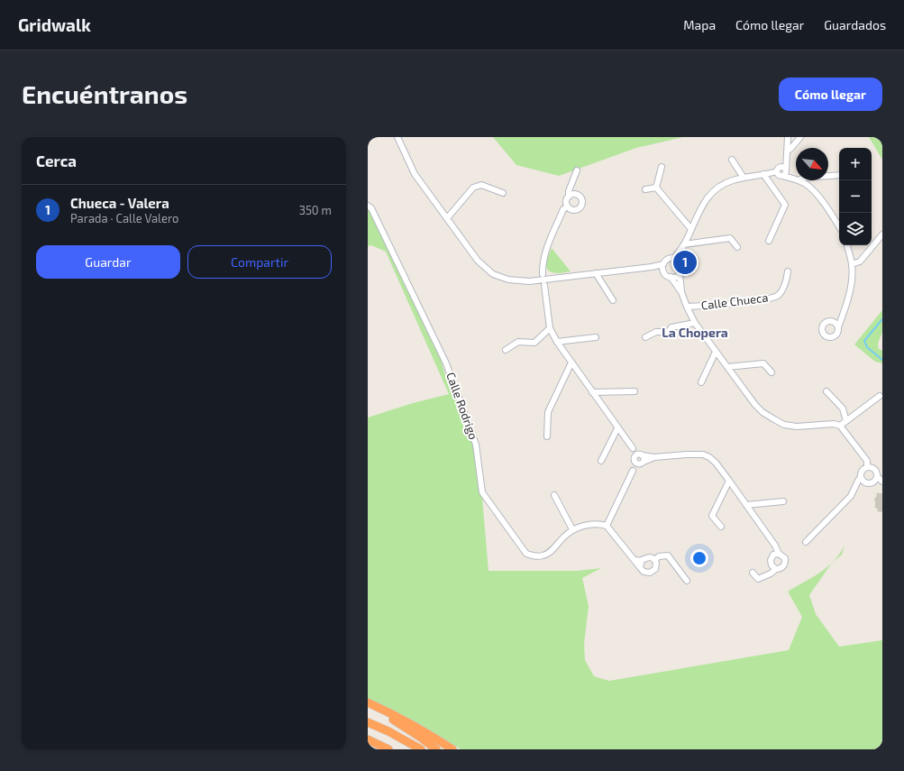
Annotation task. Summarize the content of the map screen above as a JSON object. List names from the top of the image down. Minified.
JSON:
{"streets":{"street":["Calle Chueca","Calle Rodrigo"]},"districts":["La Chopera"],"north":"bottom right","page":{"header":"Gridwalk","nav":["Mapa","Cómo llegar","Guardados"],"buttons":["Cómo llegar",["Guardar","Compartir"]],"title":"Encuéntranos","heading":"Cerca","map_buttons":["+","−"],"list":[{"mark":"1","name":"Chueca - Valera","note":"Parada · Calle Valero","value":"350 m"}],"pins":"1"}}
